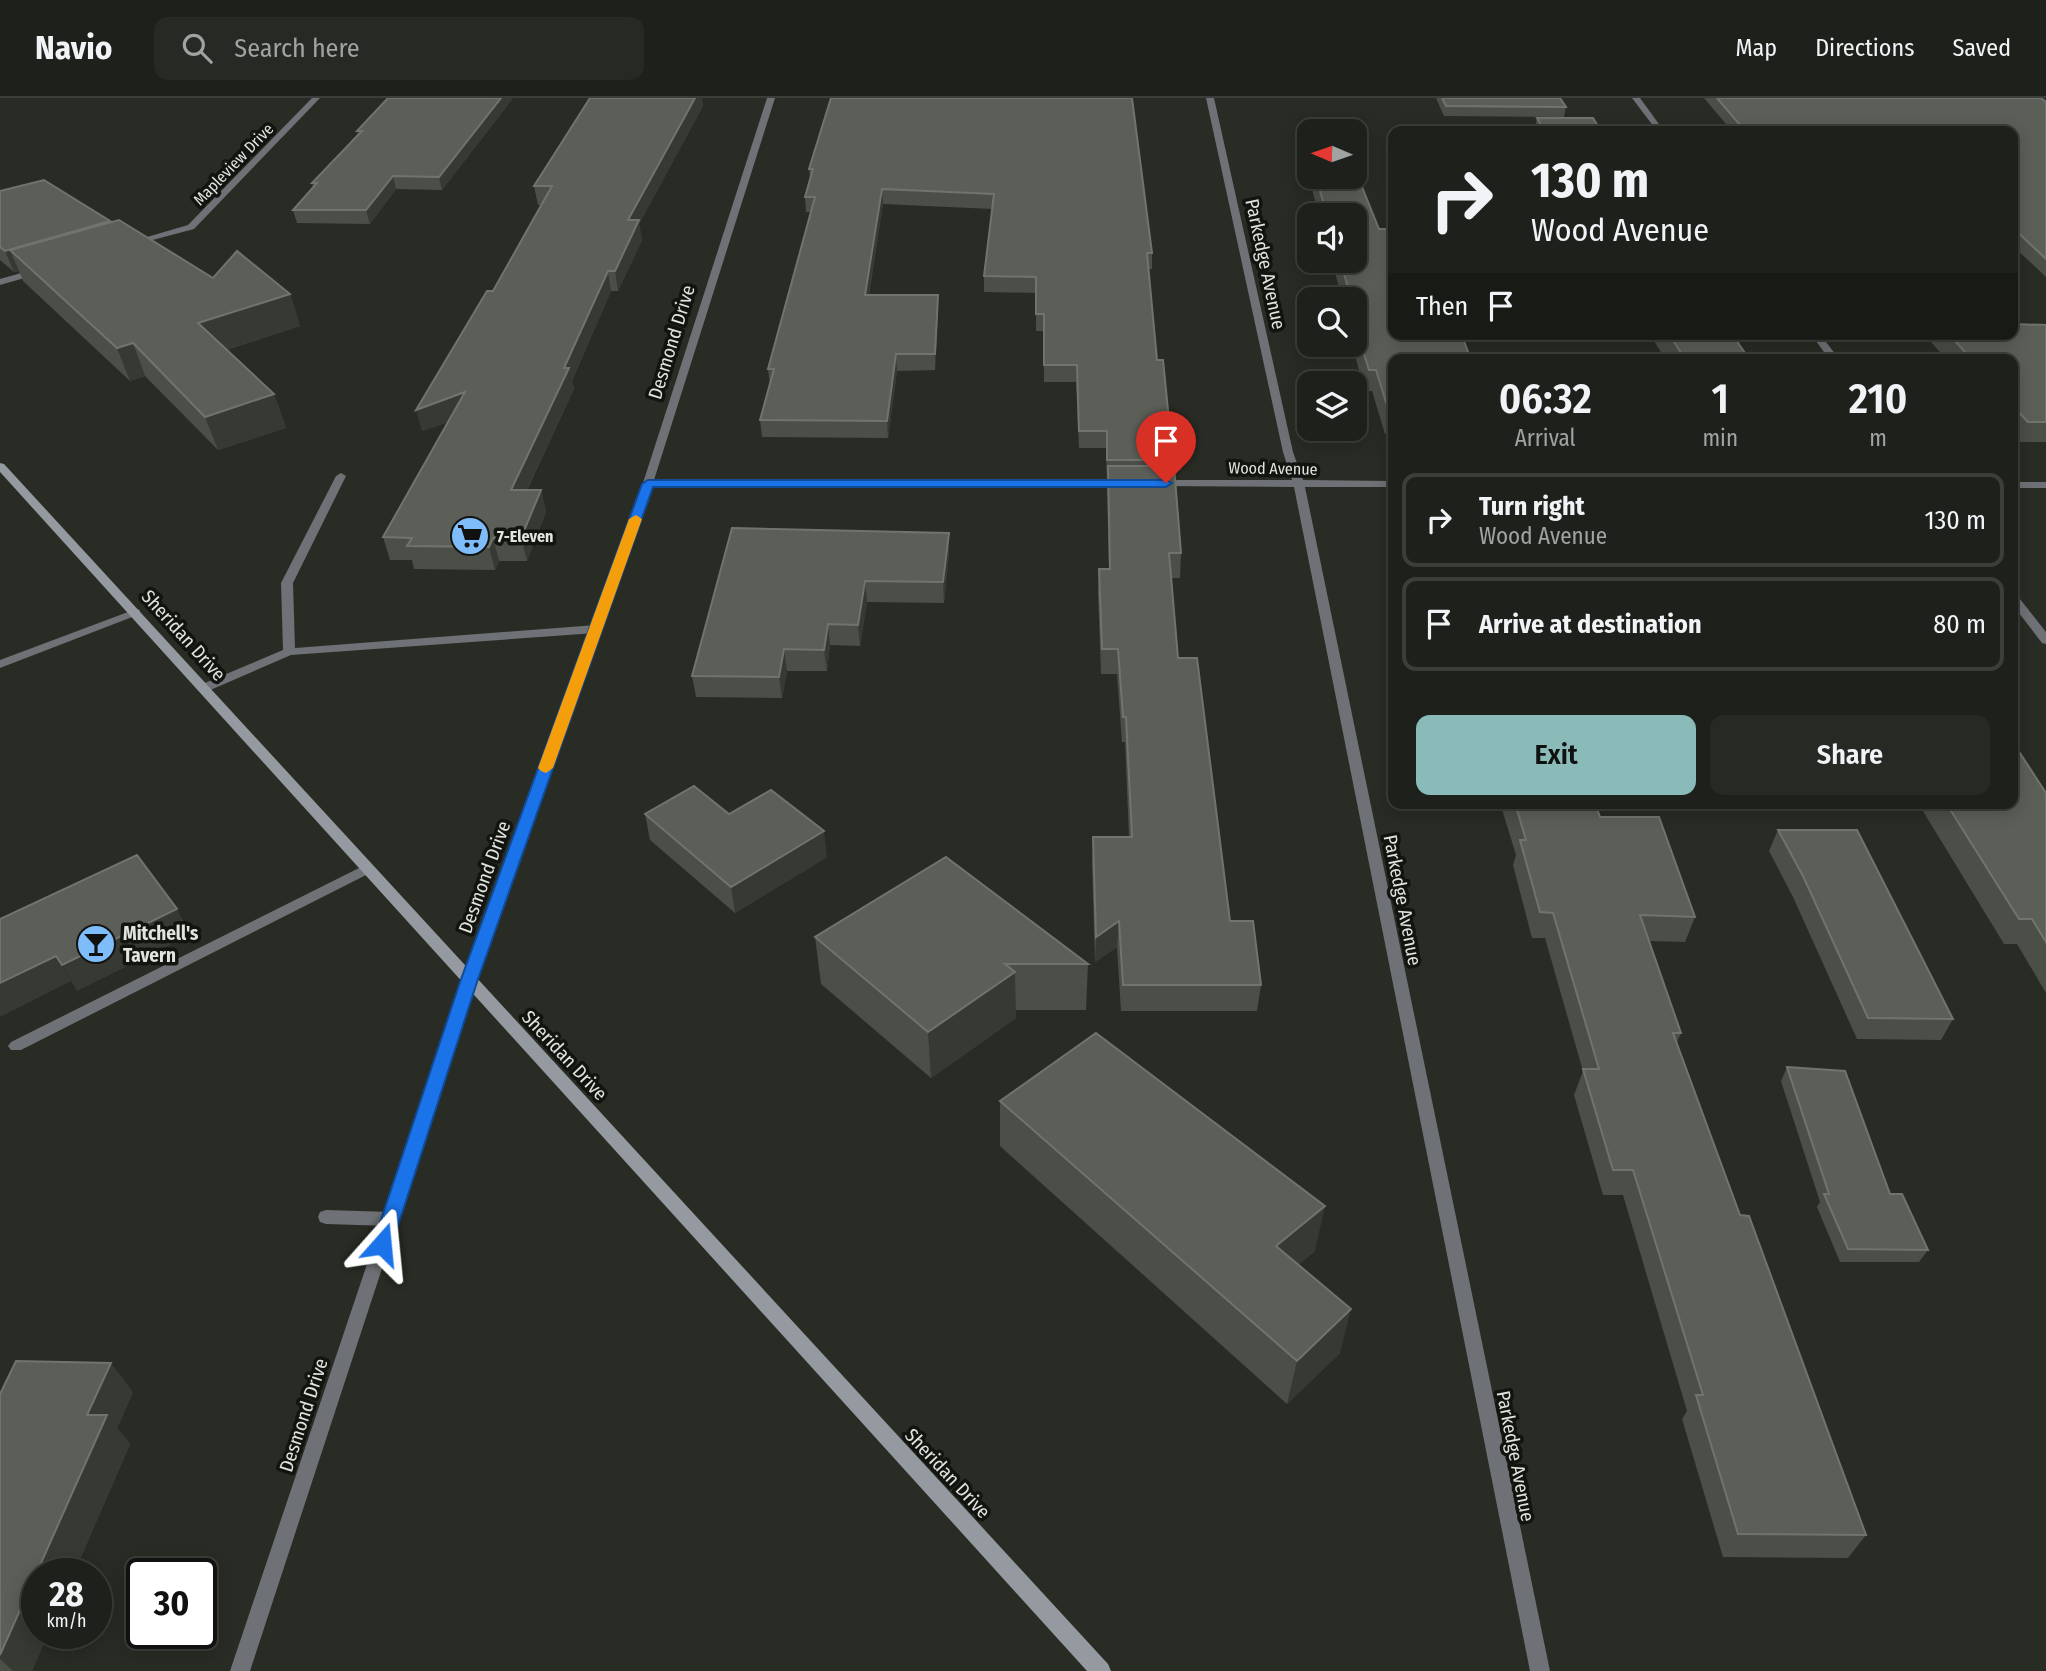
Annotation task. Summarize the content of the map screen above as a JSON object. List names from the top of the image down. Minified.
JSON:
{"streets":{"main road":["Sheridan Drive"],"street":["Mapleview Drive","Parkedge Avenue","Desmond Drive","Wood Avenue"]},"crossings":[["Parkedge Avenue","Wood Avenue"],["Desmond Drive","Sheridan Drive"]],"places":{"supermarket":["7-Eleven"],"bar":["Mitchell's Tavern"]},"north":"left","page":{"header":"Navio","search":"Search here","nav":["Map","Directions","Saved"],"turn":["130 m","Wood Avenue"],"then":"Then","eta":["06:32","Arrival","1","min","210","m"],"list":[{"name":"Turn right","note":"Wood Avenue","value":"130 m"},{"name":"Arrive at destination","value":"80 m"}],"buttons":["Exit","Share"],"speed":"28 km/h","limit":"30"}}
